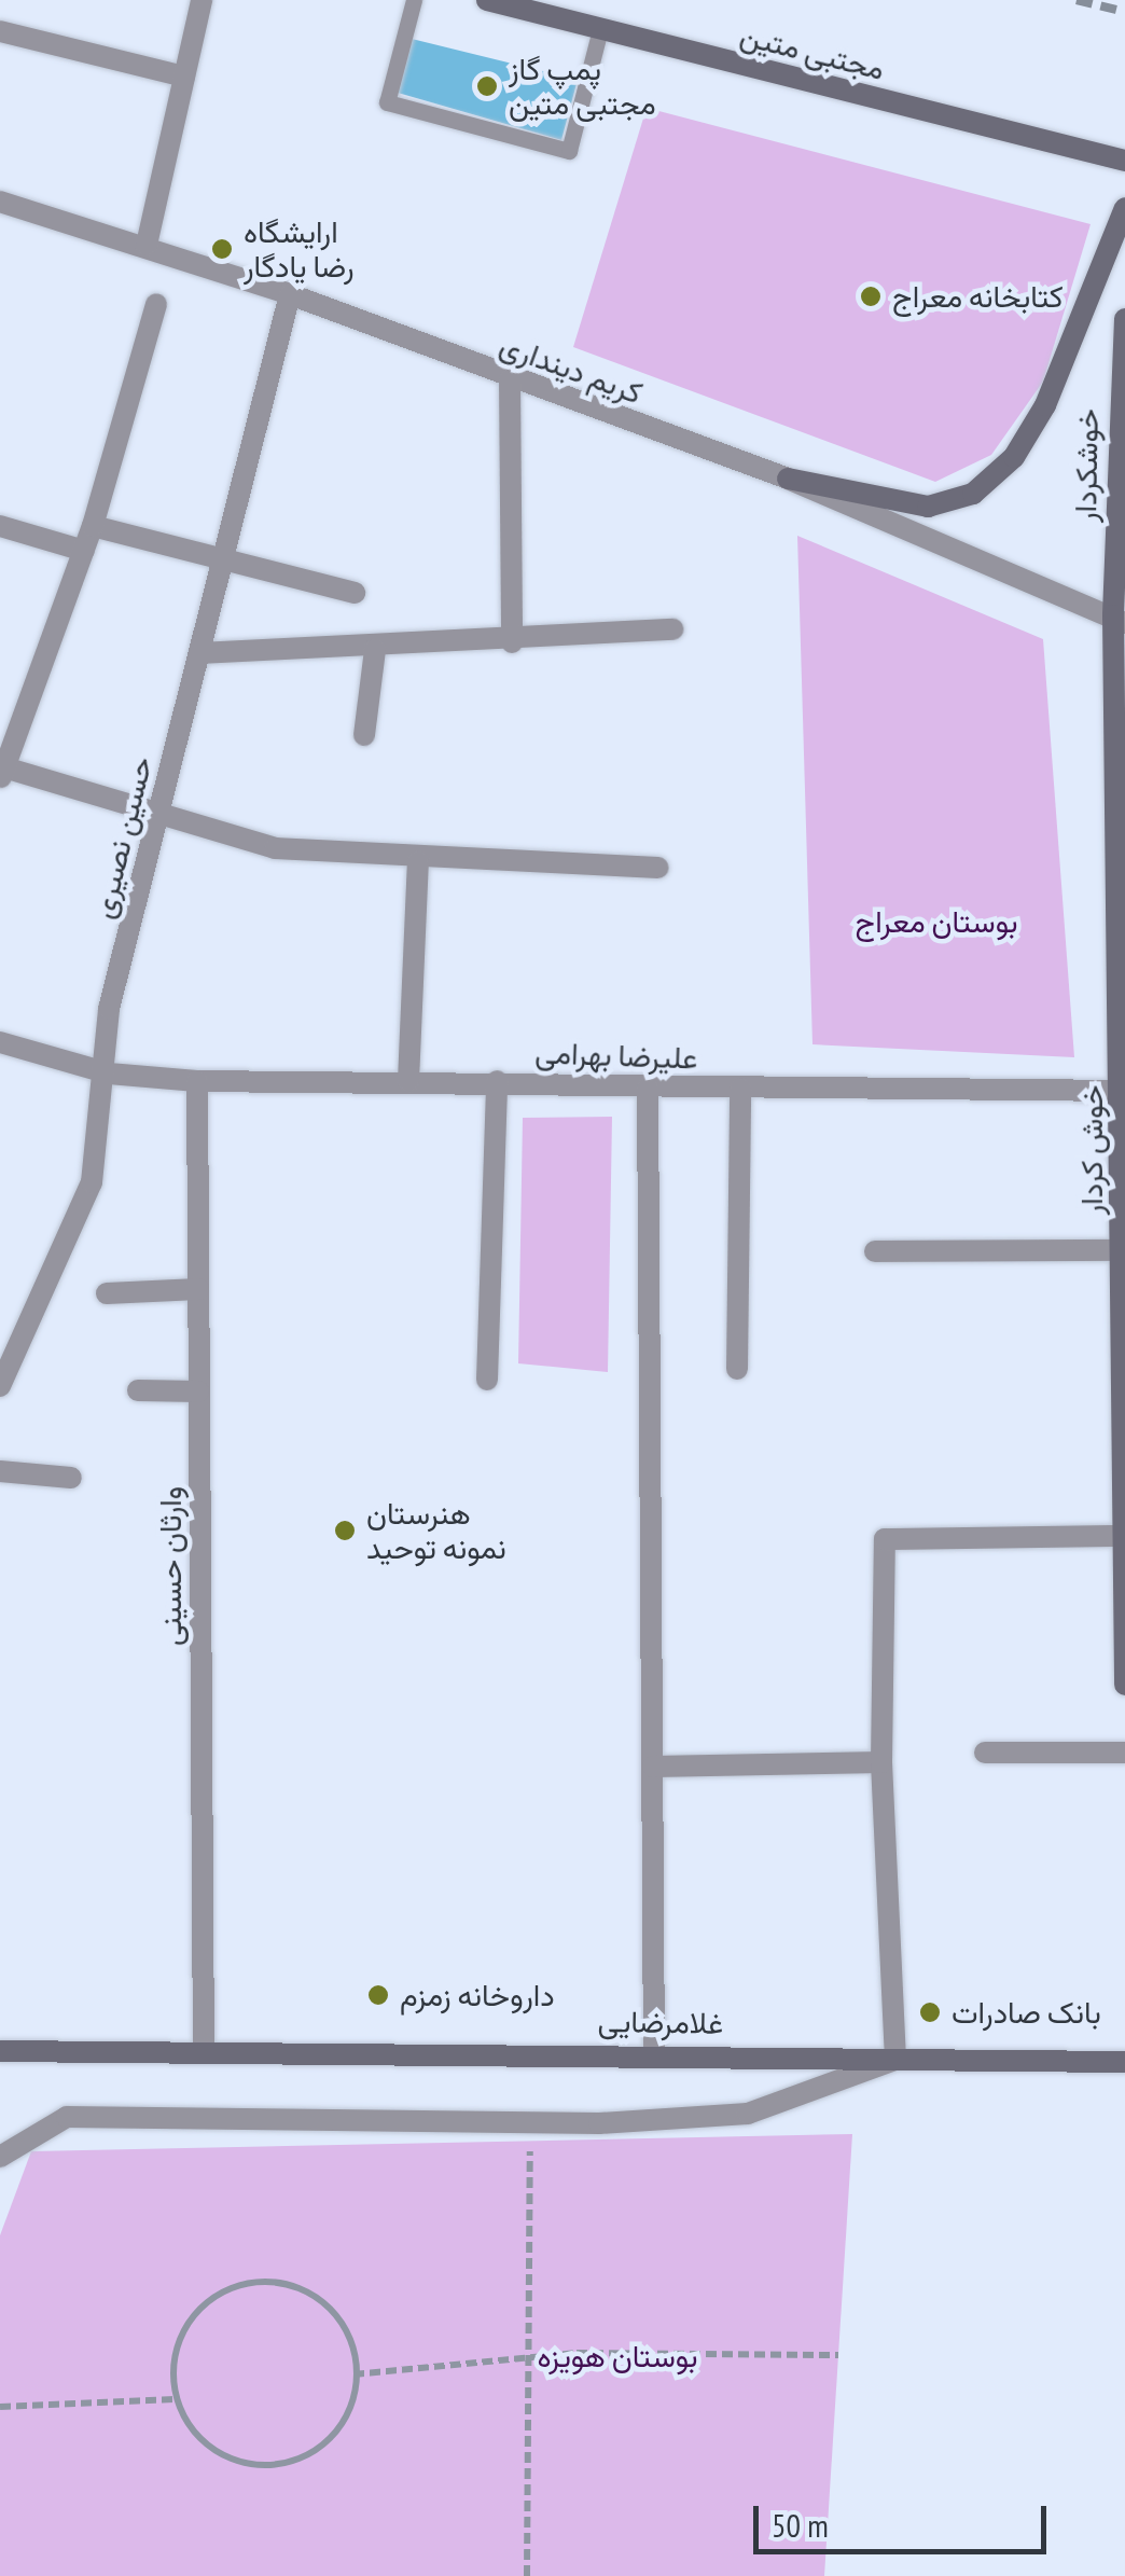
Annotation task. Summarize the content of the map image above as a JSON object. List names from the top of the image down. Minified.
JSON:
{"streets":{"street":["مجتبی متین","کریم دینداری","خوشکردار","حسین نصیری","علیرضا بهرامی","خوش کردار","وارثان حسینی","غلامرضایی"]},"crossings":[["کریم دینداری","خوشکردار"],["کریم دینداری","حسین نصیری"],["کریم دینداری","خوش کردار"],["خوشکردار","خوش کردار"],["حسین نصیری","علیرضا بهرامی"],["علیرضا بهرامی","خوش کردار"],["علیرضا بهرامی","وارثان حسینی"],["وارثان حسینی","غلامرضایی"]],"parks":["بوستان معراج","بوستان هویزه"],"places":["پمپ گاز مجتبی متین","ارایشگاه رضا یادگار","کتابخانه معراج","هنرستان نمونه توحید","داروخانه زمزم","بانک صادرات"],"scale_bar":"50 m"}
